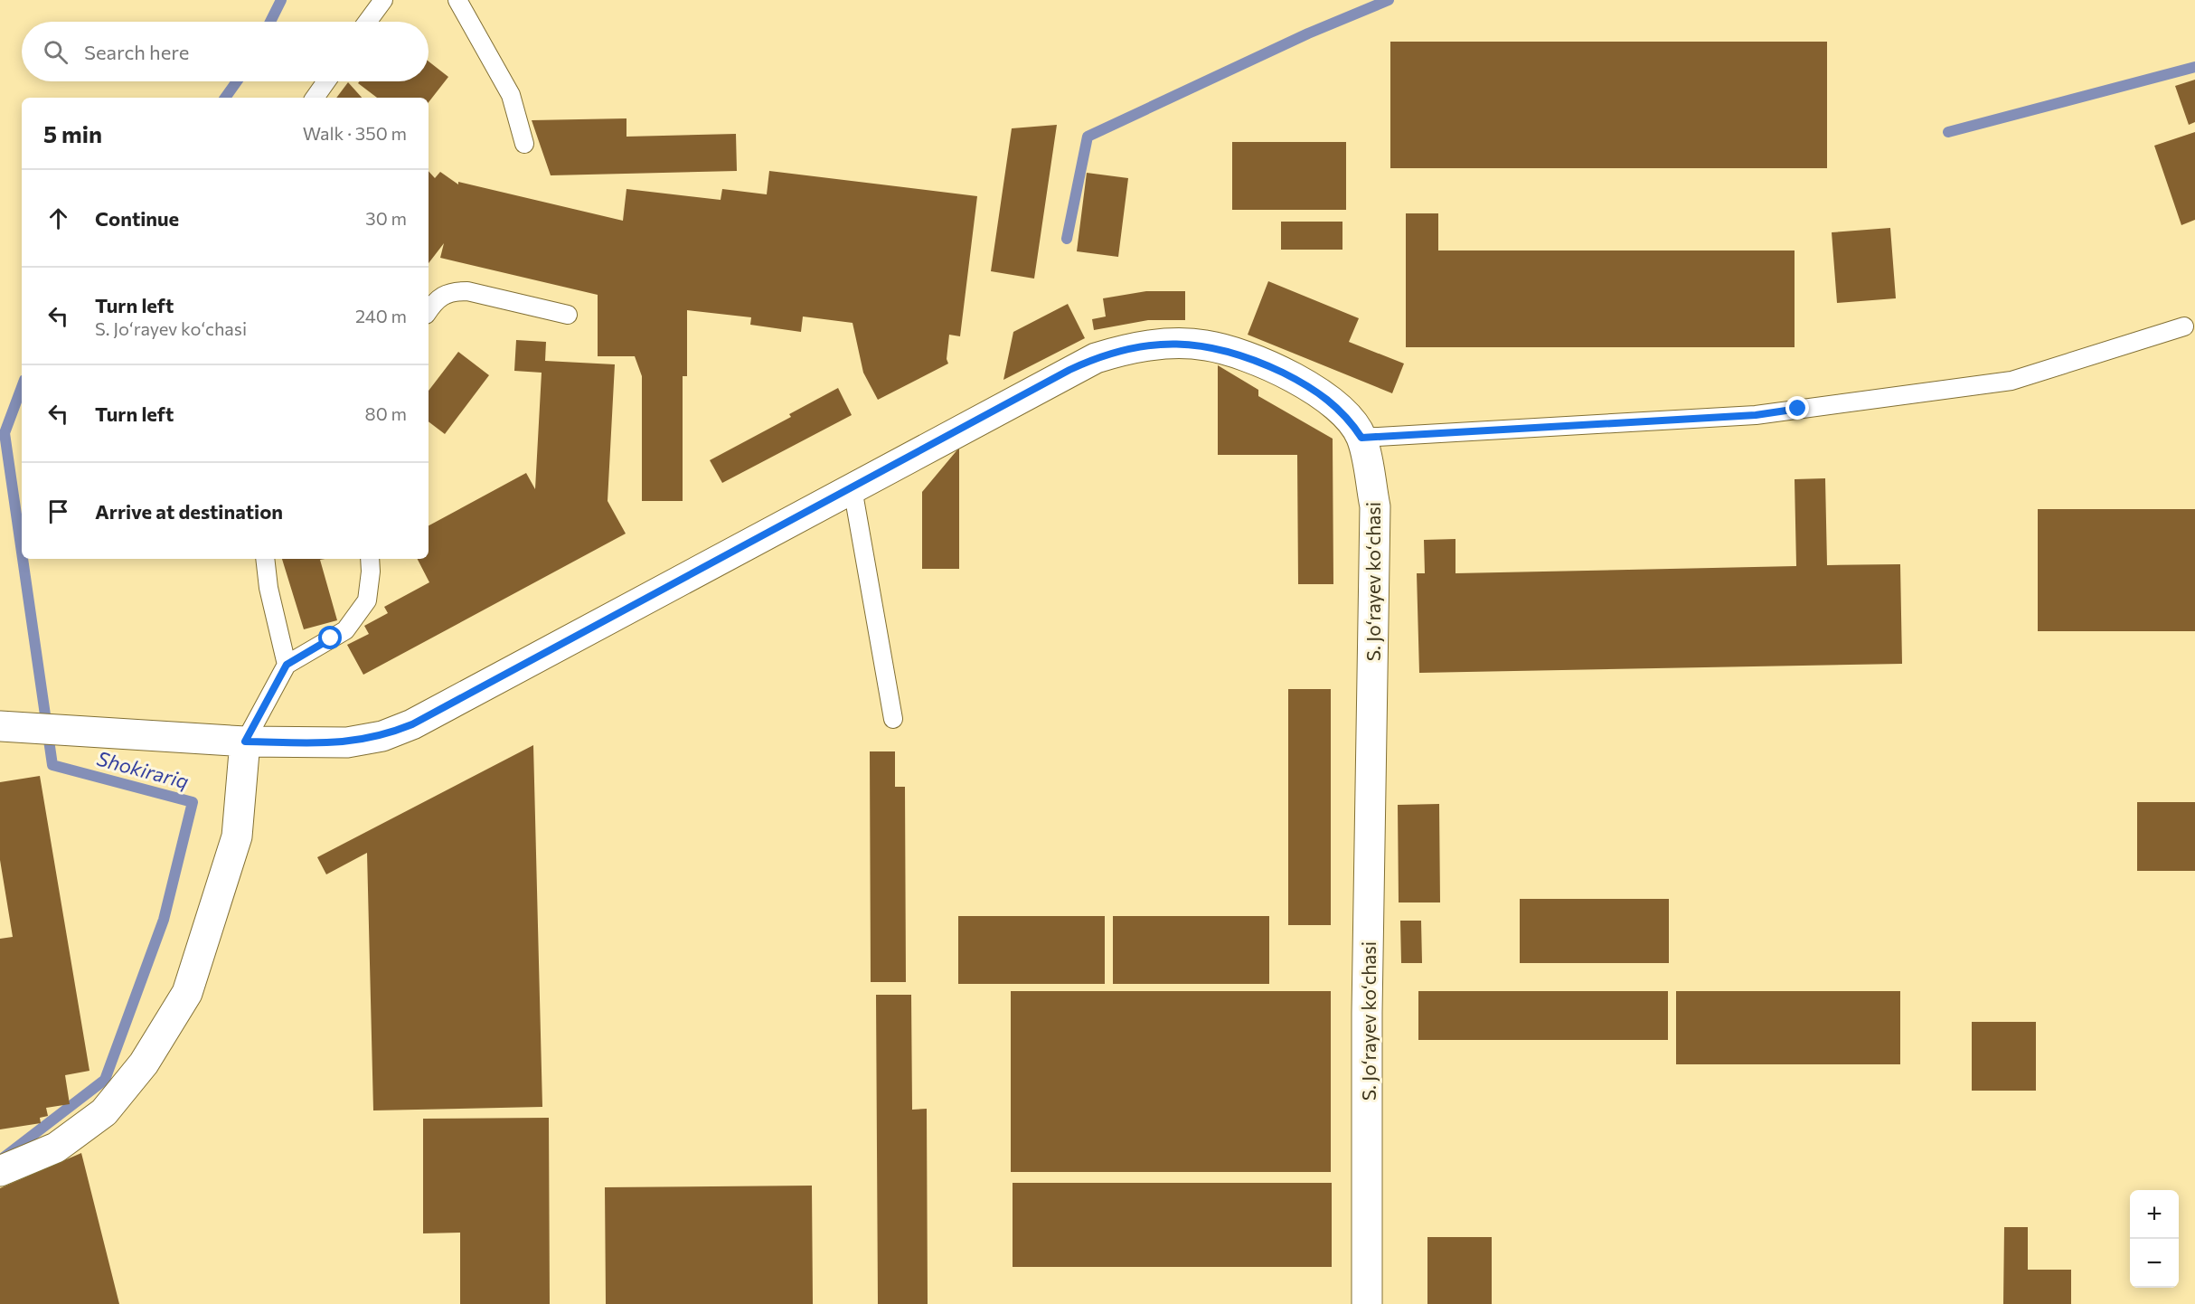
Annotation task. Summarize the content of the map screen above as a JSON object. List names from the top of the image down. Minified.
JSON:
{"streets":{"street":["S. Joʻrayev koʻchasi"]},"water":["Shokirariq"],"page":{"search":"Search here","heading":["5 min","Walk · 350 m"],"list":[["Continue","30 m"],["Turn left","S. Joʻrayev koʻchasi","240 m"],["Turn left","80 m"],"Arrive at destination"],"map_buttons":["+","−"]}}
